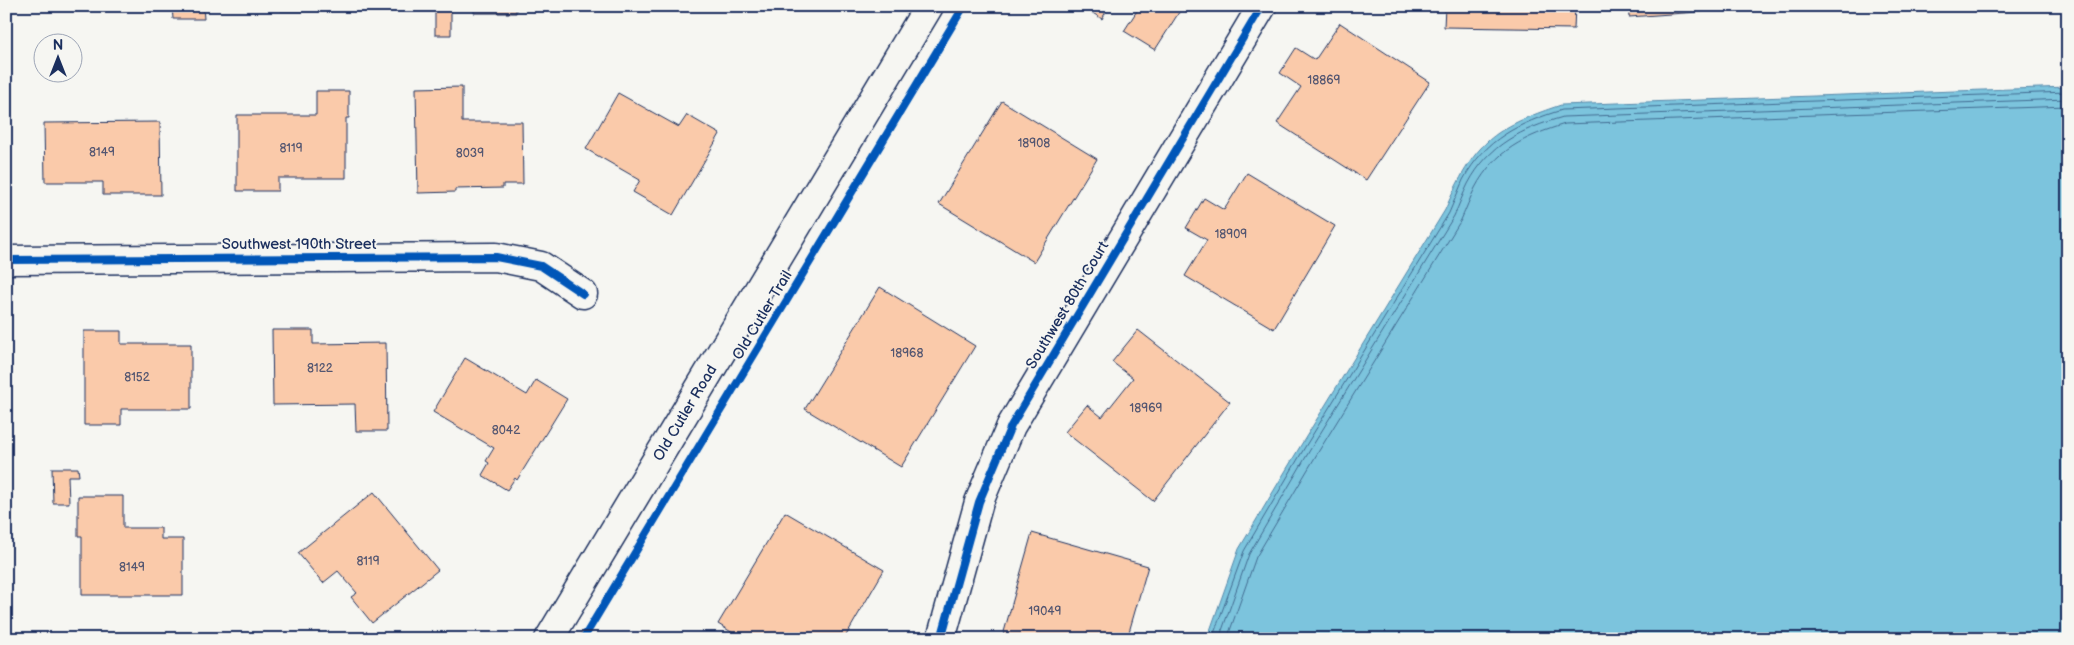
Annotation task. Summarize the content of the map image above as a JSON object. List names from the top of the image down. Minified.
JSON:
{"streets":{"street":["Southwest 190th Street","Southwest 80th Court","Old Cutler Road"],"cycle path":["Old Cutler Trail"]},"house_numbers":["18869","18908","8119","8149","8039","18909","18968","8122","8152","18969","8042","8119","8149","19049"],"north":"top"}
